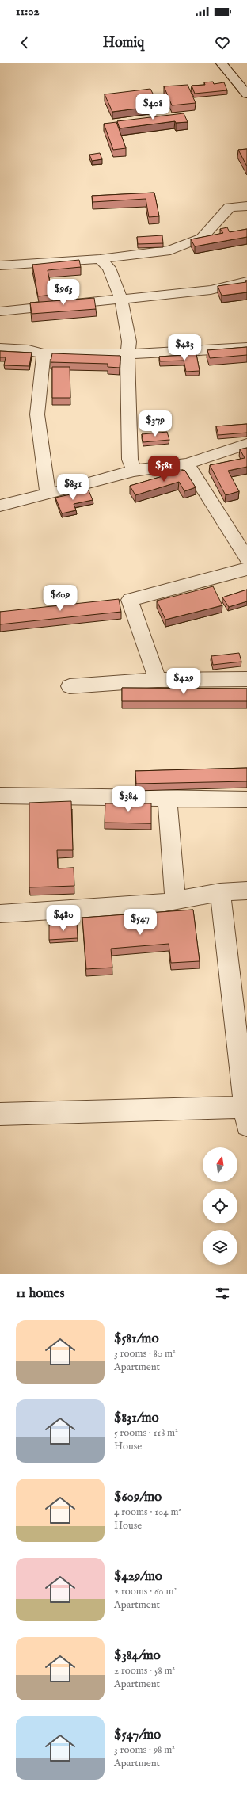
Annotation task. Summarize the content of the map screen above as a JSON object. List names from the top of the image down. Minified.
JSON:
{"north":"top","page":{"status":"11:02","header":"Homiq","price":["$408","$963","$483","$379","$581","$831","$609","$429","$384","$480","$547"],"heading":"11 homes","list":[{"name":"$581/mo","note":"3 rooms · 80 m² · Apartment"},{"name":"$831/mo","note":"5 rooms · 118 m² · House"},{"name":"$609/mo","note":"4 rooms · 104 m² · House"},{"name":"$429/mo","note":"2 rooms · 60 m² · Apartment"},{"name":"$384/mo","note":"2 rooms · 58 m² · Apartment"},{"name":"$547/mo","note":"3 rooms · 98 m² · Apartment"}]}}
